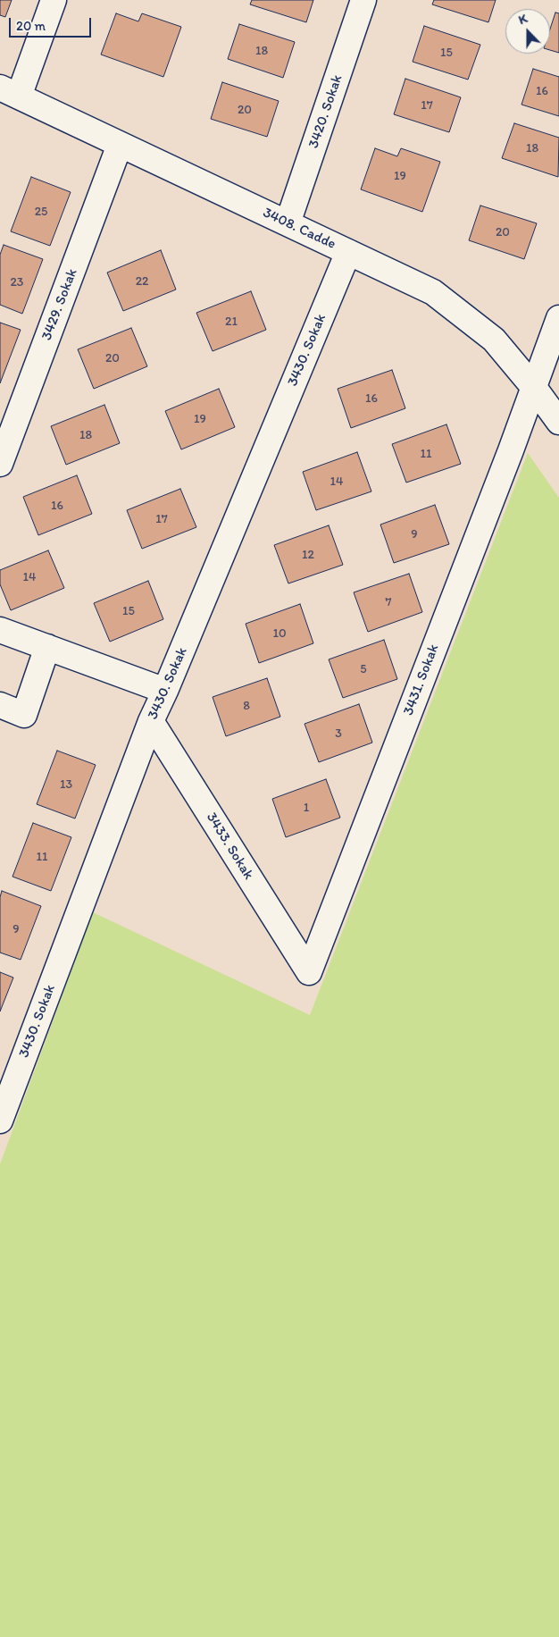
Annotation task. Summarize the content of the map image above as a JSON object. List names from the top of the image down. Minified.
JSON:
{"streets":{"street":["3420. Sokak","3408. Cadde","3429. Sokak","3430. Sokak","3431. Sokak","3433. Sokak"]},"crossings":[["3420. Sokak","3408. Cadde"],["3408. Cadde","3429. Sokak"],["3408. Cadde","3430. Sokak"],["3408. Cadde","3431. Sokak"],["3430. Sokak","3433. Sokak"],["3431. Sokak","3433. Sokak"]],"house_numbers":["18","15","16","17","20","18","19","25","20","22","23","21","20","16","19","18","11","14","16","17","9","12","14","7","15","10","5","8","3","13","1","11","9"],"scale_bar":"20 m","north":"top"}
